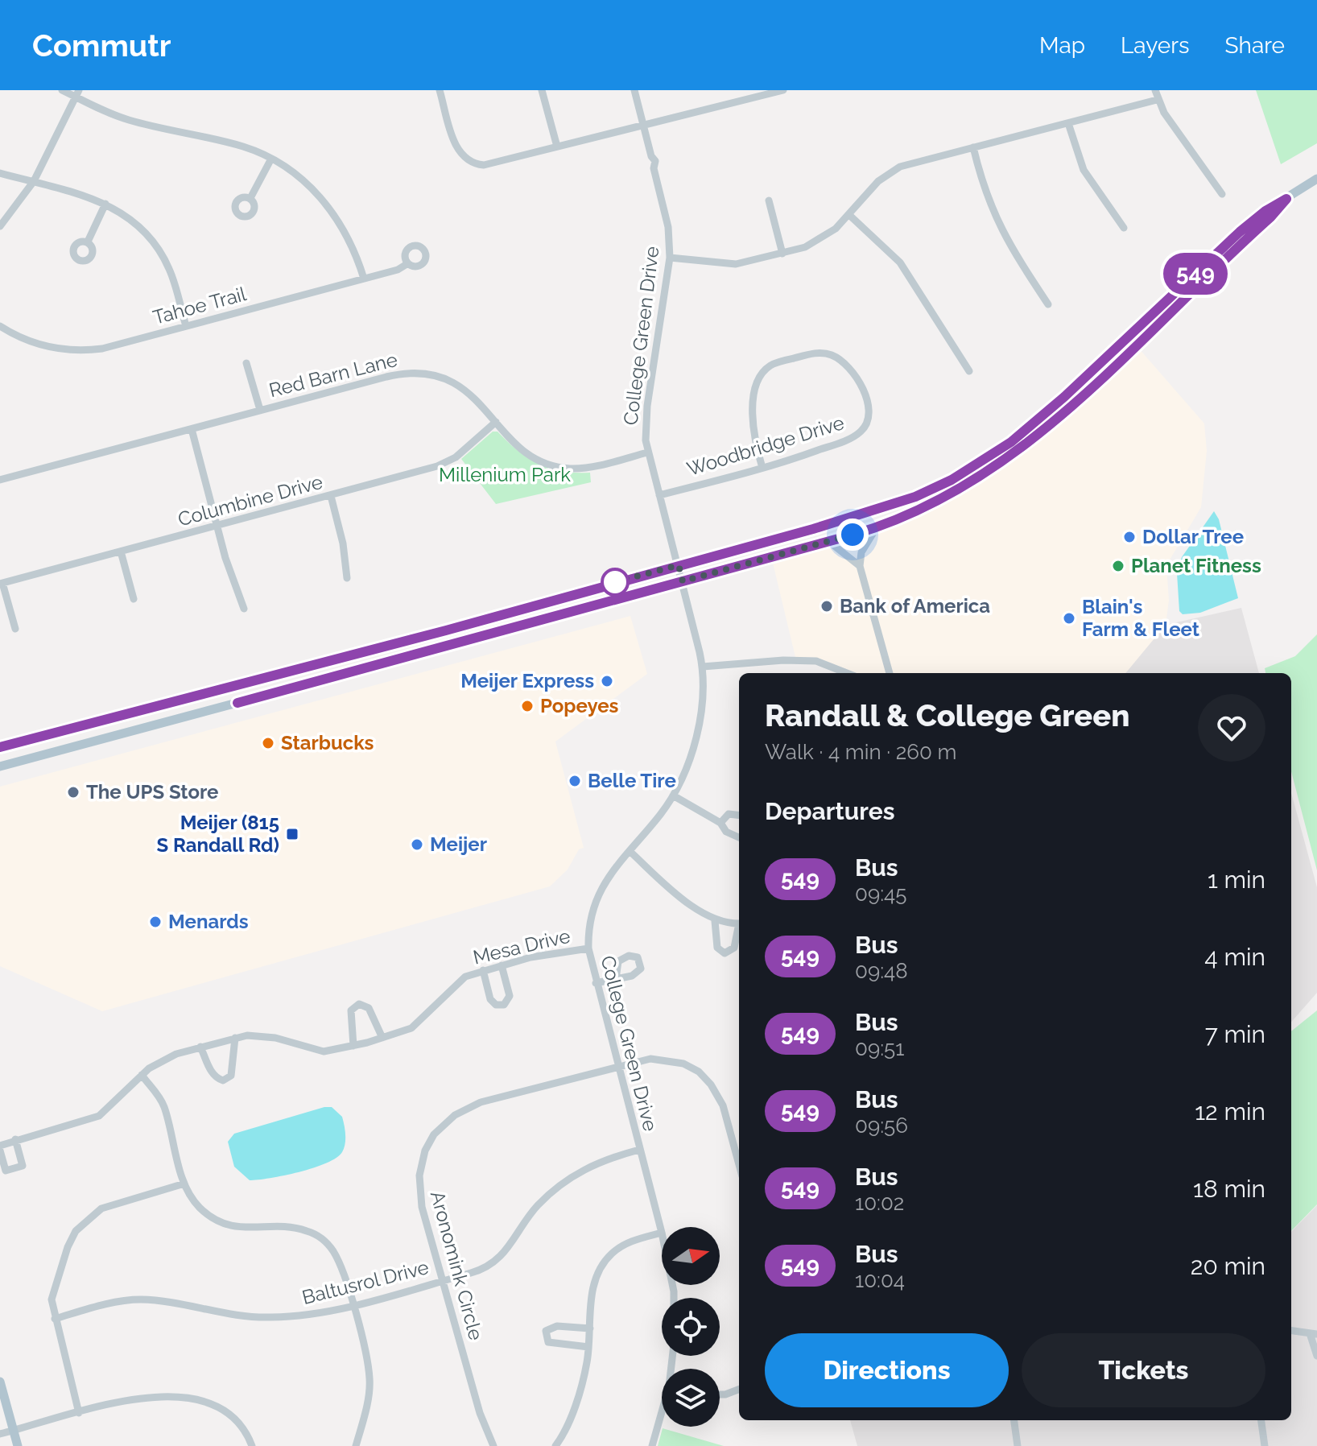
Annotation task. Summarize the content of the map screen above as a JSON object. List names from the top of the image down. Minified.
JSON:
{"streets":{"street":["Tahoe Trail","College Green Drive","Red Barn Lane","Woodbridge Drive","Columbine Drive","Mesa Drive","Aronomink Circle","Baltusrol Drive"]},"crossings":[["College Green Drive","Red Barn Lane"],["College Green Drive","Woodbridge Drive"],["College Green Drive","Mesa Drive"],["College Green Drive","Aronomink Circle"],["College Green Drive","Baltusrol Drive"],["Red Barn Lane","Columbine Drive"],["Aronomink Circle","Baltusrol Drive"]],"parks":["Millenium Park"],"places":{"other":["Dollar Tree","Planet Fitness","Bank of America","Blain's Farm & Fleet","Meijer Express","Popeyes","Starbucks","Belle Tire","The UPS Store","Meijer","Menards"],"transit":["Meijer (815 S Randall Rd)"]},"lines":["bus line 549"],"north":"right","page":{"header":"Commutr","nav":["Map","Layers","Share"],"on_map":"549","heading":[["Randall & College Green","Walk · 4 min · 260 m"],"Departures"],"list":[{"mark":"549","name":"Bus","note":"09:45","value":"1 min"},{"mark":"549","name":"Bus","note":"09:48","value":"4 min"},{"mark":"549","name":"Bus","note":"09:51","value":"7 min"},{"mark":"549","name":"Bus","note":"09:56","value":"12 min"},{"mark":"549","name":"Bus","note":"10:02","value":"18 min"},{"mark":"549","name":"Bus","note":"10:04","value":"20 min"}],"buttons":["Directions","Tickets"]}}
